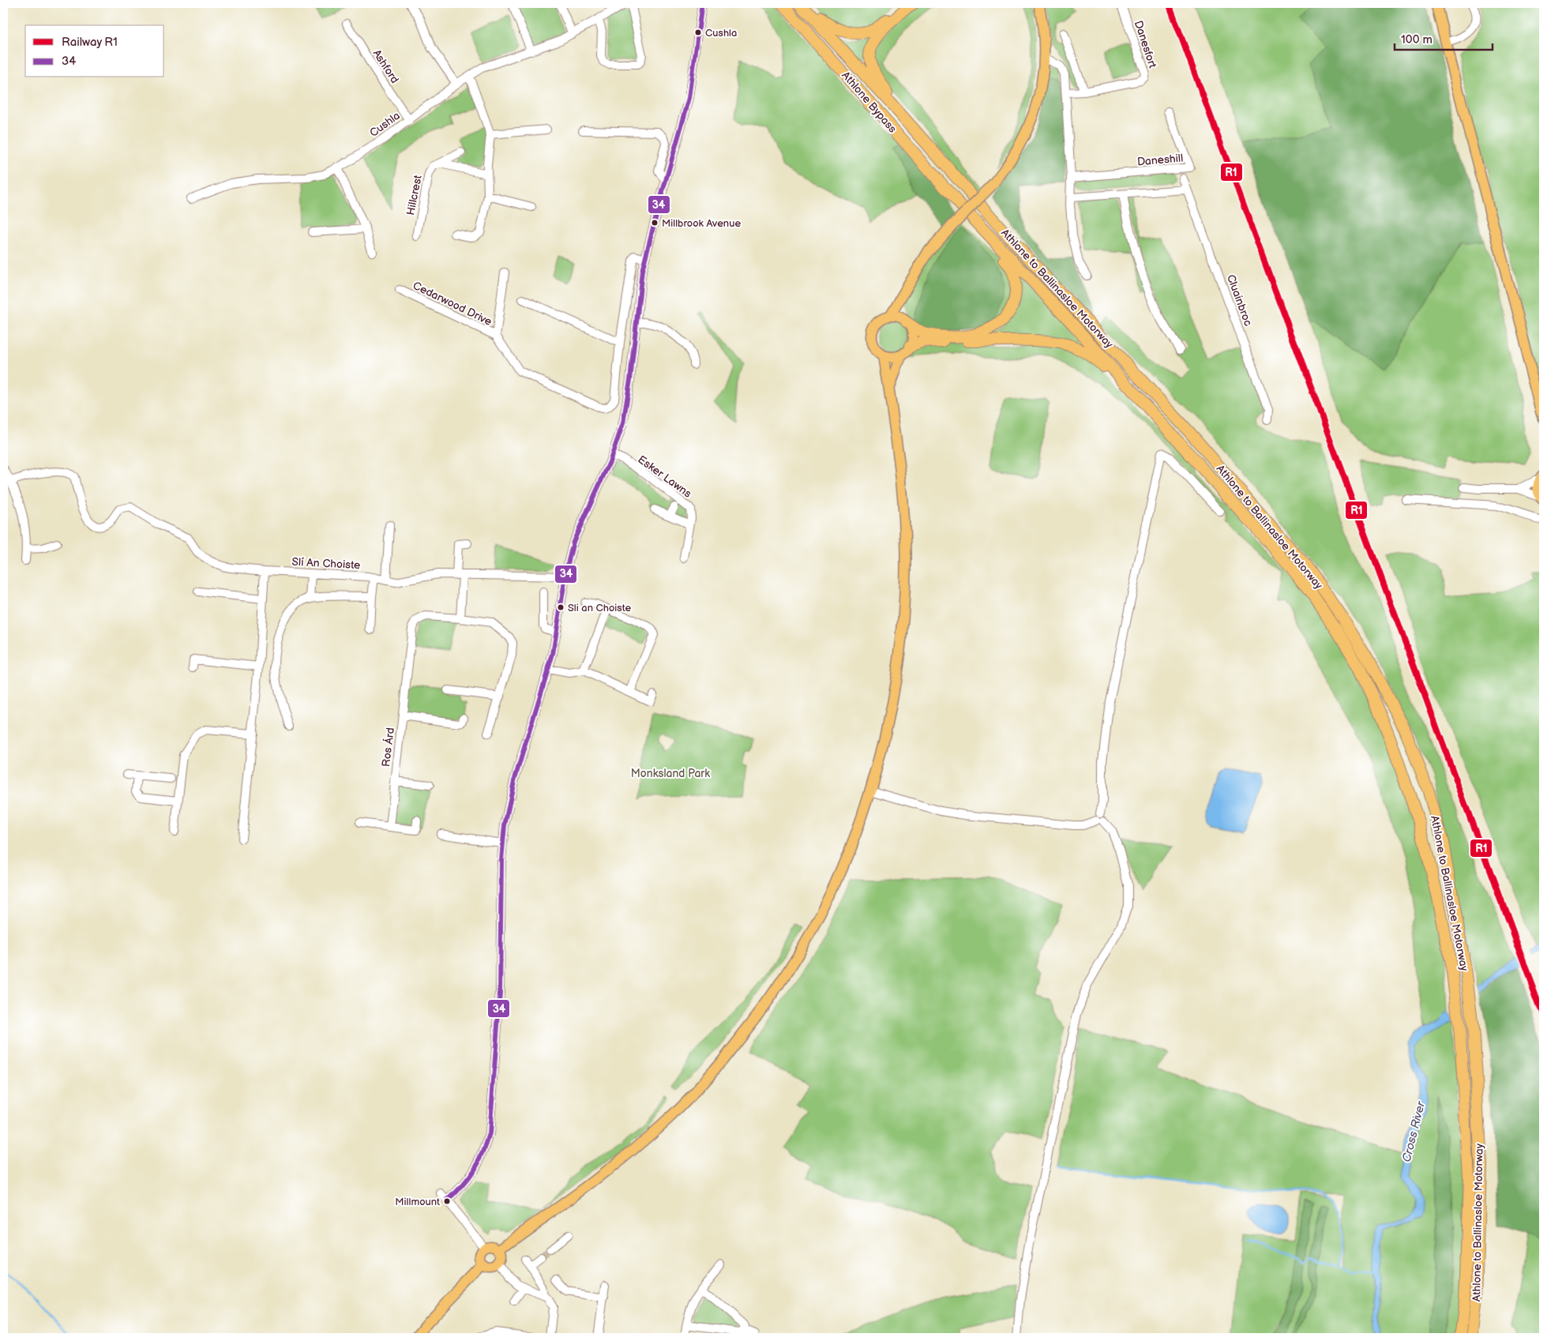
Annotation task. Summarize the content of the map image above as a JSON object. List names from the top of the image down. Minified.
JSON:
{"streets":{"highway":["Athlone Bypass","Athlone to Ballinasloe Motorway"],"street":["Danesfort","Ashford","Cushla","Daneshill","Hillcrest","Cluainbroc","Cedarwood Drive","Esker Lawns","Slí An Choiste","Ros Árd"]},"crossings":[["Ashford","Cushla"],["Athlone Bypass","Athlone to Ballinasloe Motorway"]],"water":["Cross River"],"parks":["Monksland Park"],"places":["Cushla","Millbrook Avenue","Sli an Choiste","Millmount"],"lines":["rail line R1","transit line 34"],"legend":["Railway R1","34"],"scale_bar":"100 m"}
